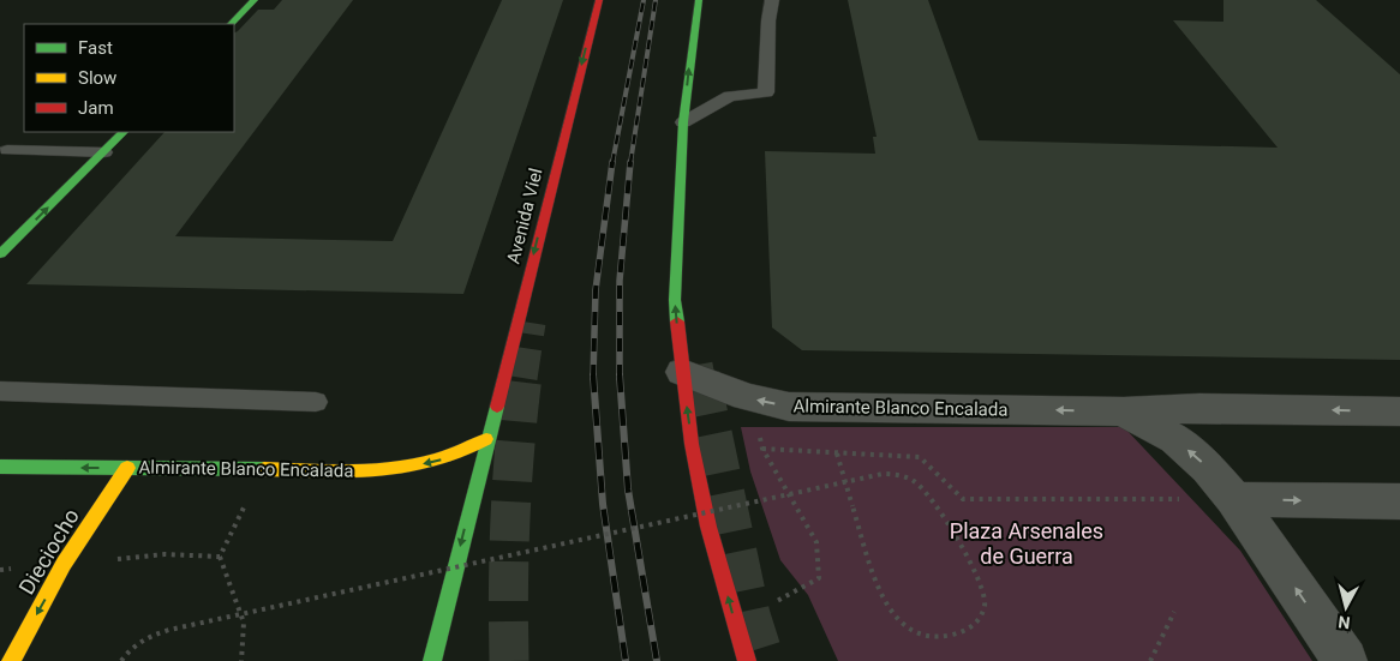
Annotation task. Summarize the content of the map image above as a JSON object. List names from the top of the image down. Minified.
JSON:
{"streets":{"main road":["Avenida Viel","Almirante Blanco Encalada","Dieciocho"]},"crossings":[["Avenida Viel","Almirante Blanco Encalada"],["Almirante Blanco Encalada","Dieciocho"]],"one_way":["Avenida Viel","Almirante Blanco Encalada","Dieciocho"],"parks":["Plaza Arsenales de Guerra"],"legend":["Fast","Slow","Jam"],"north":"bottom"}
